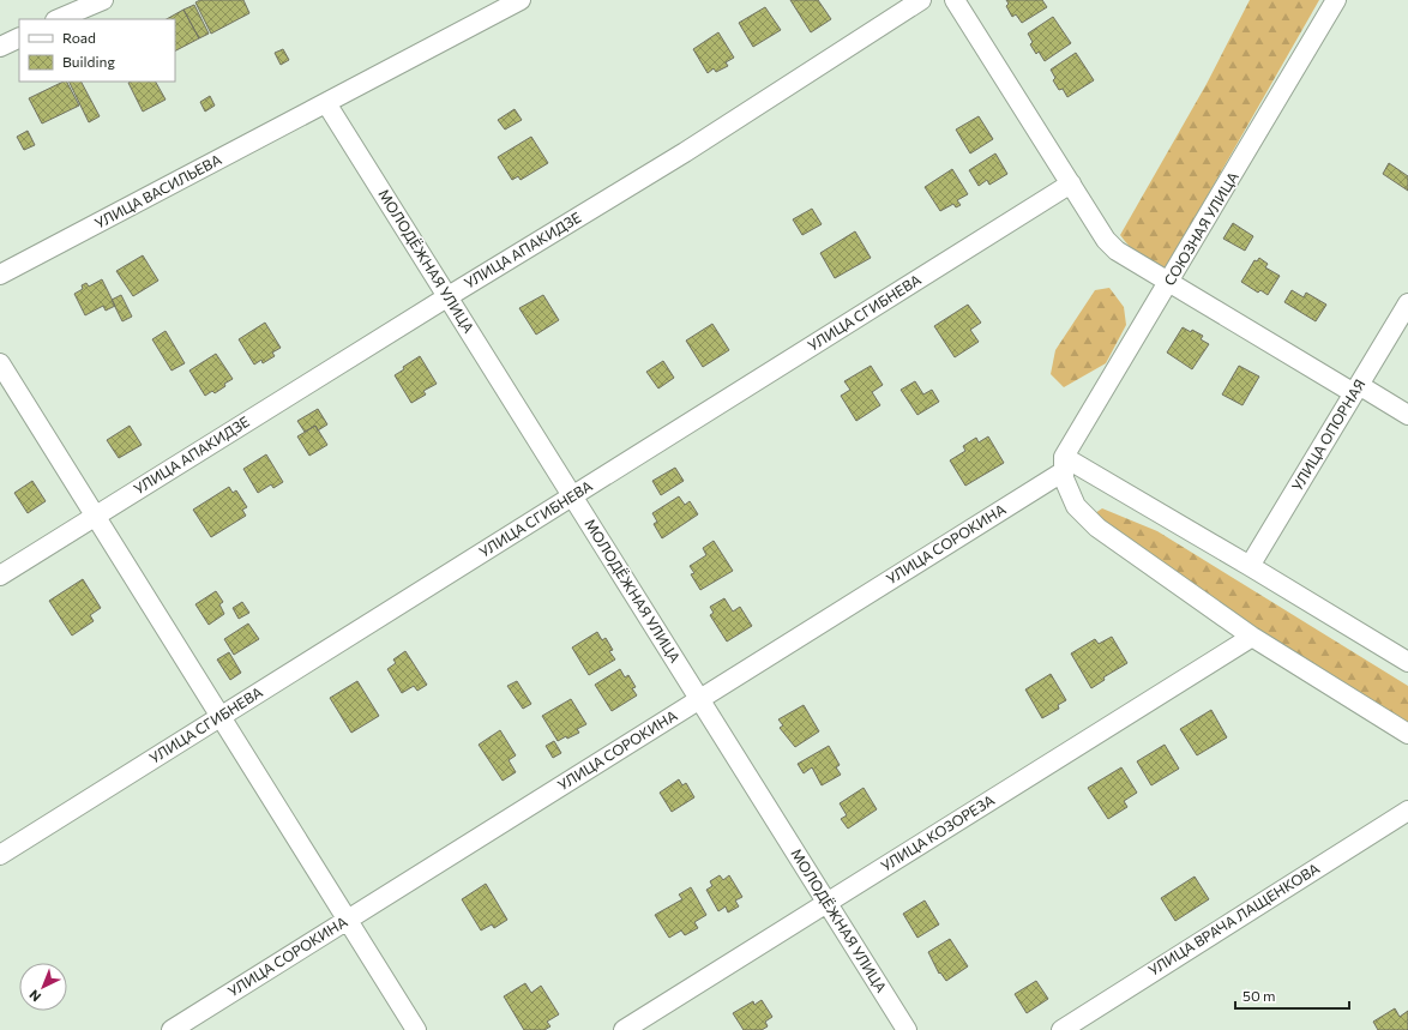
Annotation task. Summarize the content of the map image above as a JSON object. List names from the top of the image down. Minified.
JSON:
{"streets":{"street":["УЛИЦА ВАСИЛЬЕВА","СОЮЗНАЯ УЛИЦА","УЛИЦА АПАКИДЗЕ","МОЛОДЁЖНАЯ УЛИЦА","УЛИЦА СГИБНЕВА","УЛИЦА ОПОРНАЯ","УЛИЦА СОРОКИНА","УЛИЦА КОЗОРЕЗА","УЛИЦА ВРАЧА ЛАЩЕНКОВА"]},"crossings":[["УЛИЦА ВАСИЛЬЕВА","МОЛОДЁЖНАЯ УЛИЦА"],["СОЮЗНАЯ УЛИЦА","УЛИЦА СОРОКИНА"],["УЛИЦА АПАКИДЗЕ","МОЛОДЁЖНАЯ УЛИЦА"],["МОЛОДЁЖНАЯ УЛИЦА","УЛИЦА СГИБНЕВА"],["МОЛОДЁЖНАЯ УЛИЦА","УЛИЦА СОРОКИНА"],["МОЛОДЁЖНАЯ УЛИЦА","УЛИЦА КОЗОРЕЗА"]],"legend":["Road","Building"],"scale_bar":"50 m","north":"bottom left"}
